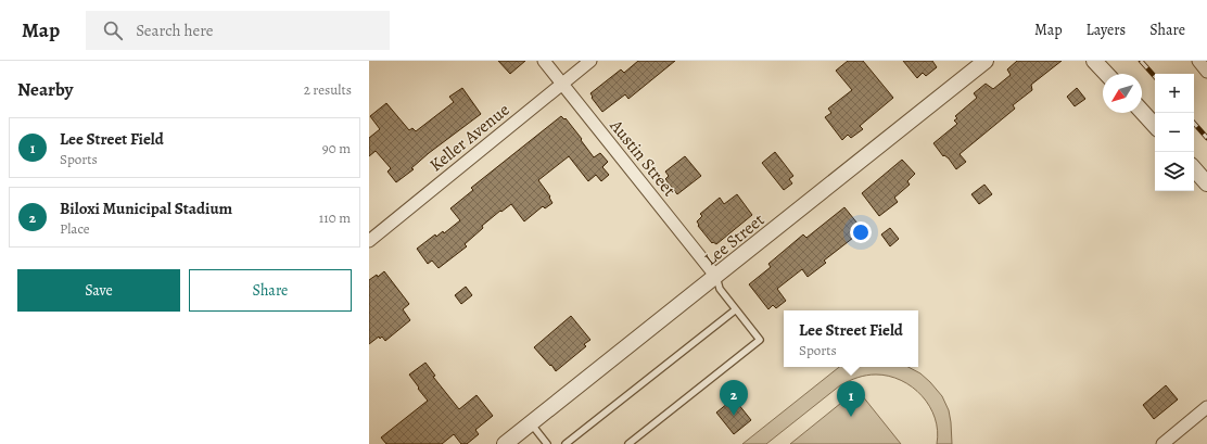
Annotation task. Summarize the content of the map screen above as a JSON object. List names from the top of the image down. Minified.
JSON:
{"streets":{"street":["Keller Avenue","Austin Street","Lee Street"]},"crossings":[["Keller Avenue","Austin Street"],["Austin Street","Lee Street"]],"north":"bottom left","page":{"header":"Map","search":"Search here","nav":["Map","Layers","Share"],"heading":["Nearby","2 results"],"map_buttons":["+","−"],"list":[{"mark":"1","name":"Lee Street Field","note":"Sports","value":"90 m"},{"mark":"2","name":"Biloxi Municipal Stadium","note":"Place","value":"110 m"}],"buttons":["Save","Share"],"popup":["Lee Street Field","Sports"],"pins":["2","1"]}}
